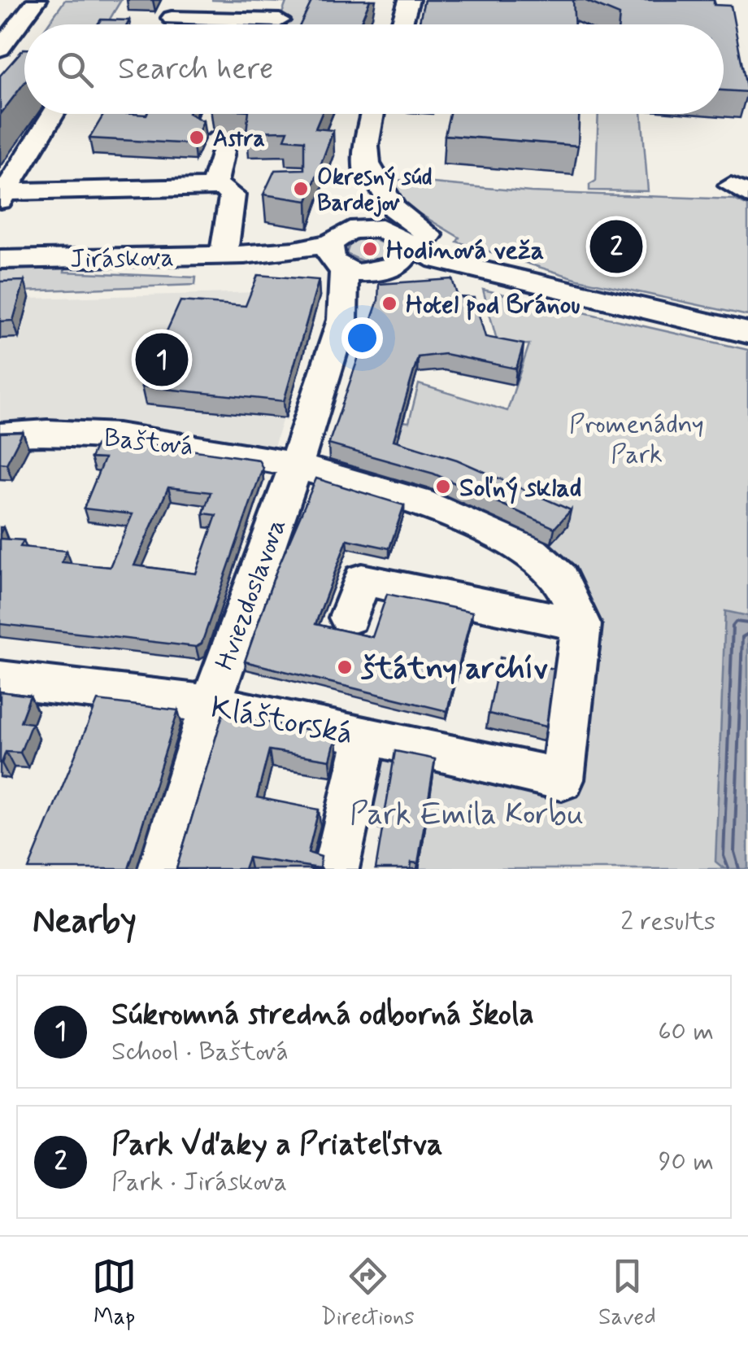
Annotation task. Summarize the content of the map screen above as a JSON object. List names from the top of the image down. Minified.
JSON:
{"streets":{"street":["Jiráskova","Baštová","Hviezdoslavova","Kláštorská"]},"crossings":[["Jiráskova","Hviezdoslavova"],["Baštová","Hviezdoslavova"],["Baštová","Kláštorská"],["Hviezdoslavova","Kláštorská"]],"parks":["Promenádny Park","Park Emila Korbu"],"places":["Astra","Okresný súd Bardejov","Hodinová veža","Hotel pod Bránou","Soľný sklad","štátny archív"],"page":{"search":"Search here","pins":["2","1"],"heading":["Nearby","2 results"],"list":[{"mark":"1","name":"Súkromná stredná odborná škola","note":"School · Baštová","value":"60 m"},{"mark":"2","name":"Park Vďaky a Priateľstva","note":"Park · Jiráskova","value":"90 m"}],"nav":["Map","Directions","Saved"]}}
